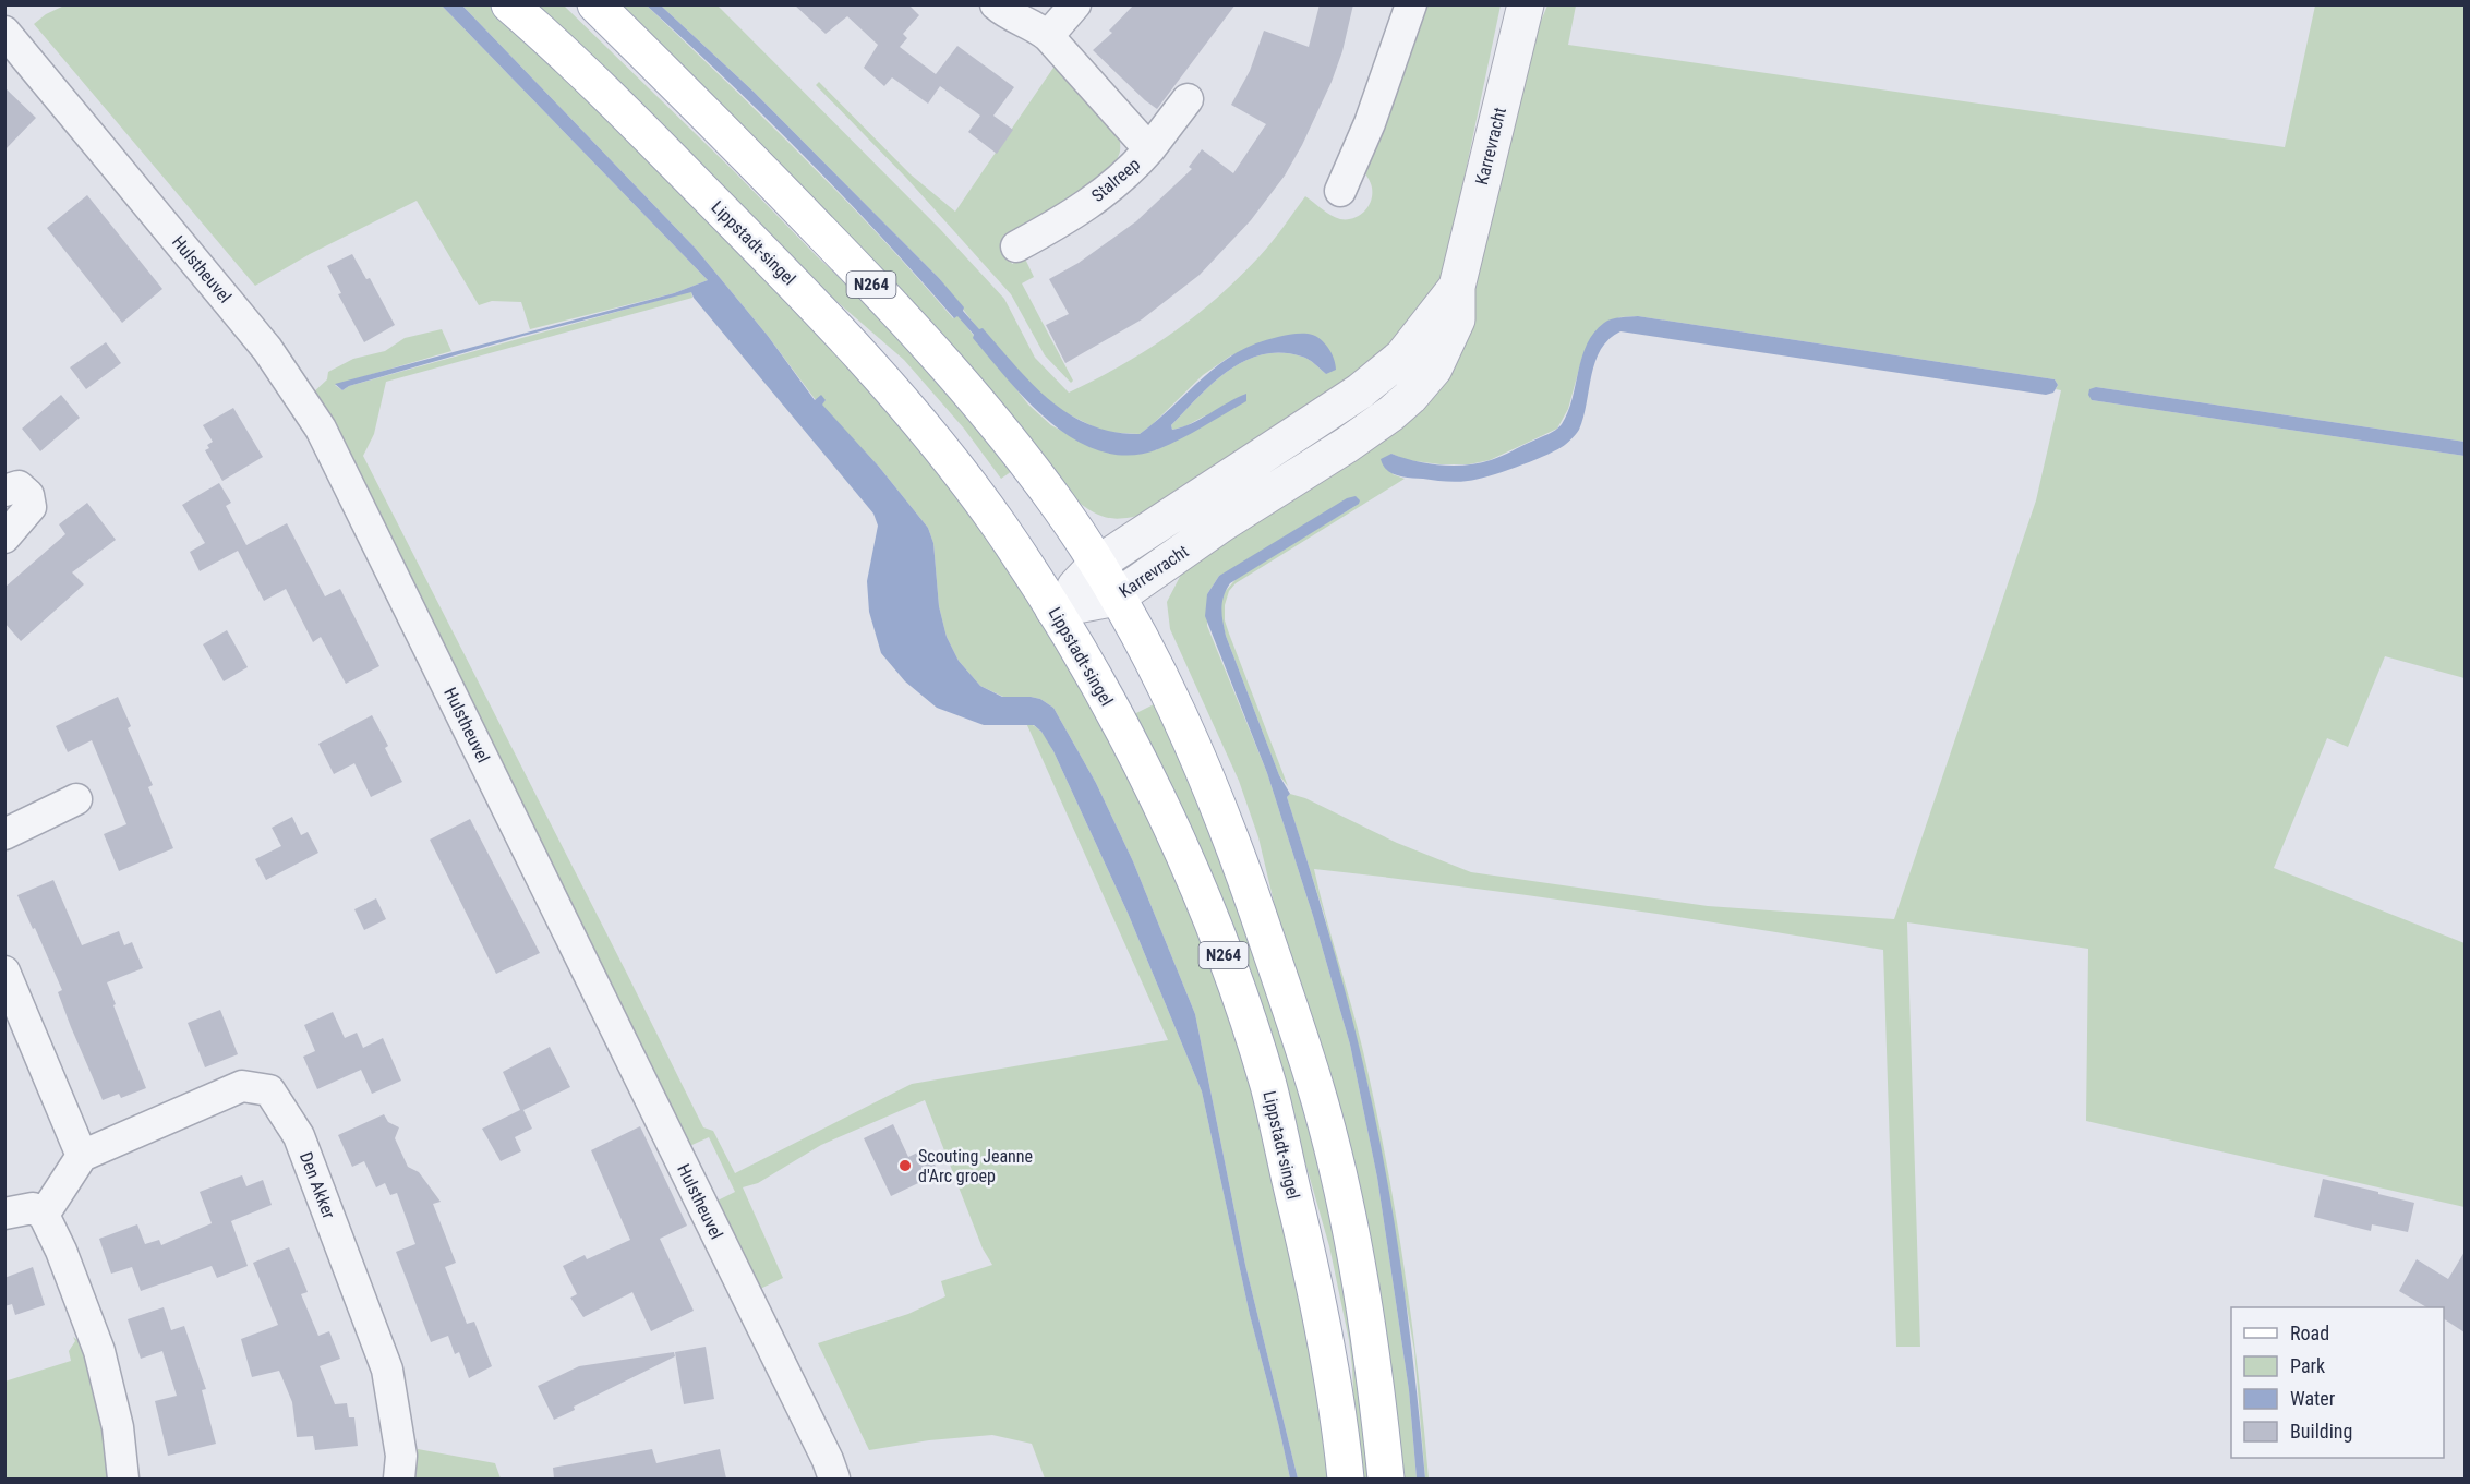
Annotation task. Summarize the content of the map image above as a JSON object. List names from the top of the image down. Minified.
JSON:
{"streets":{"main road":["Lippstadt-singel","N264"],"street":["Karrevracht","Stalreep","Hulstheuvel","Den Akker"]},"crossings":[["Karrevracht","Lippstadt-singel"],["Karrevracht","N264"]],"places":["Scouting Jeanne d'Arc groep"],"legend":["Road","Park","Water","Building"]}
